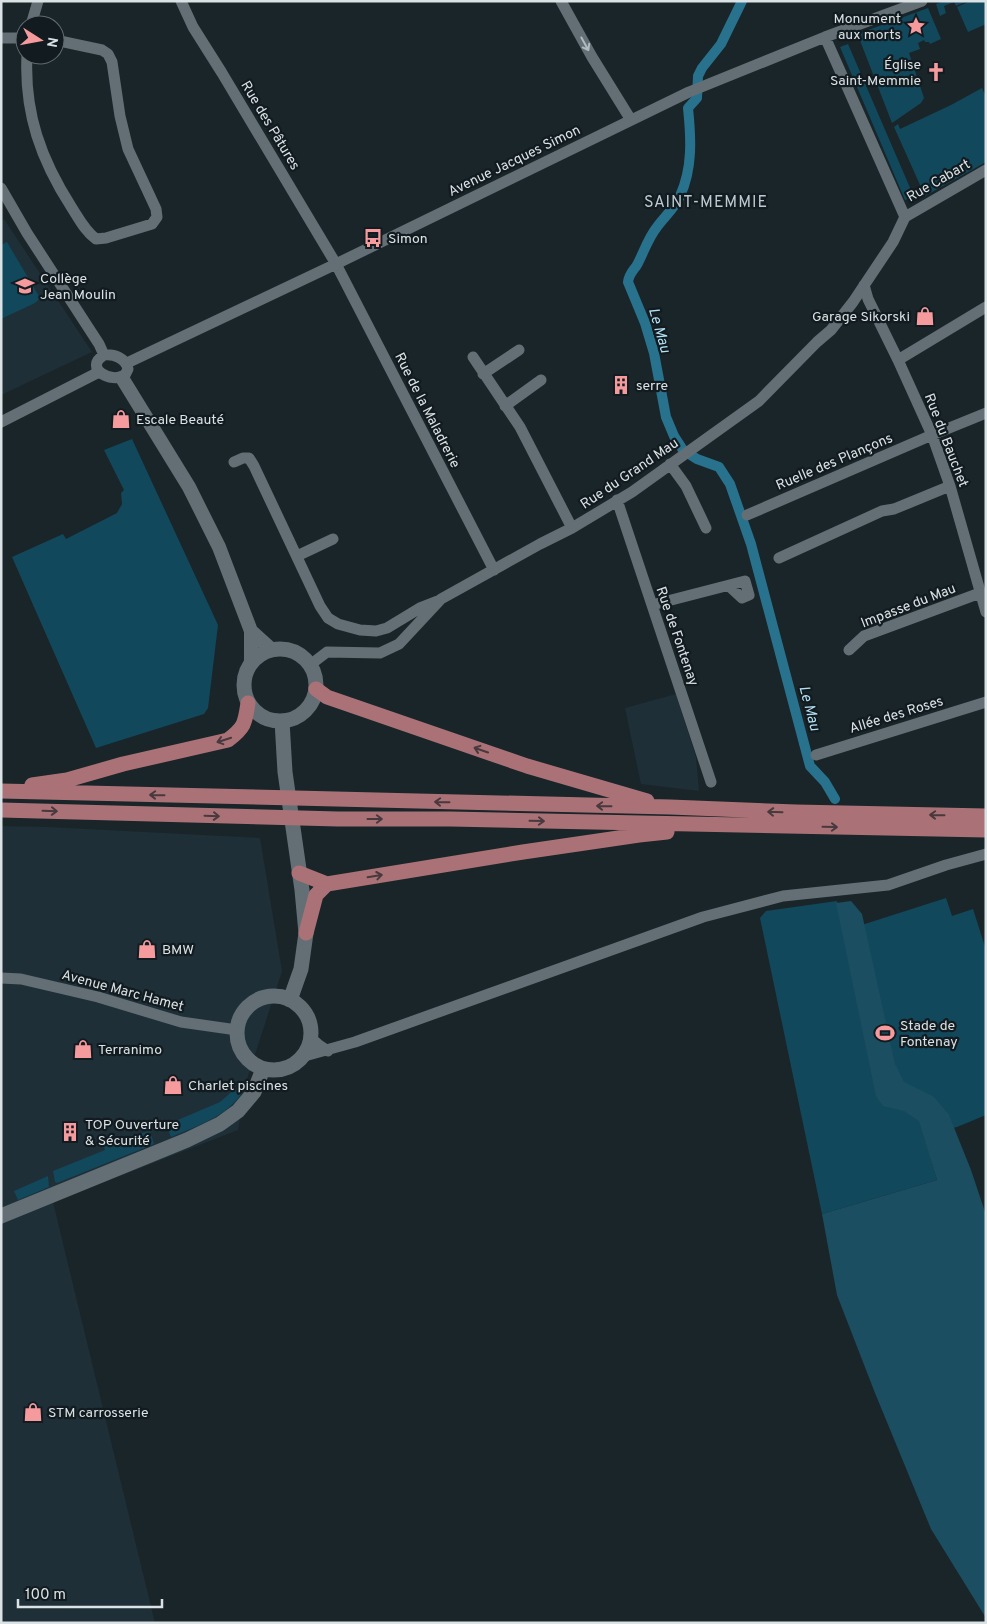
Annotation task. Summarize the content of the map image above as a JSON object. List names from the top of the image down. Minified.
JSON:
{"streets":{"street":["Rue des Pâtures","Avenue Jacques Simon","Rue Cabart","Rue de la Maladrerie","Rue du Bauchet","Ruelle des Plançons","Rue du Grand Mau","Impasse du Mau","Rue de Fontenay","Allée des Roses","Avenue Marc Hamet"]},"crossings":[["Rue des Pâtures","Avenue Jacques Simon"],["Rue des Pâtures","Rue de la Maladrerie"],["Avenue Jacques Simon","Rue de la Maladrerie"],["Rue Cabart","Rue du Grand Mau"],["Rue de la Maladrerie","Rue du Grand Mau"],["Rue du Bauchet","Ruelle des Plançons"],["Rue du Bauchet","Rue du Grand Mau"],["Rue du Bauchet","Impasse du Mau"],["Rue du Grand Mau","Rue de Fontenay"]],"districts":["SAINT-MEMMIE"],"water":["Le Mau"],"places":{"place":["Monument aux morts"],"church":["Église Saint-Memmie"],"bus stop":["Simon"],"school or university":["Collège Jean Moulin"],"shop":["Garage Sikorski","Escale Beauté","BMW","Terranimo","Charlet piscines","STM carrosserie"],"building":["serre","TOP Ouverture & Sécurité"],"sports":["Stade de Fontenay"]},"scale_bar":"100 m","north":"right"}
